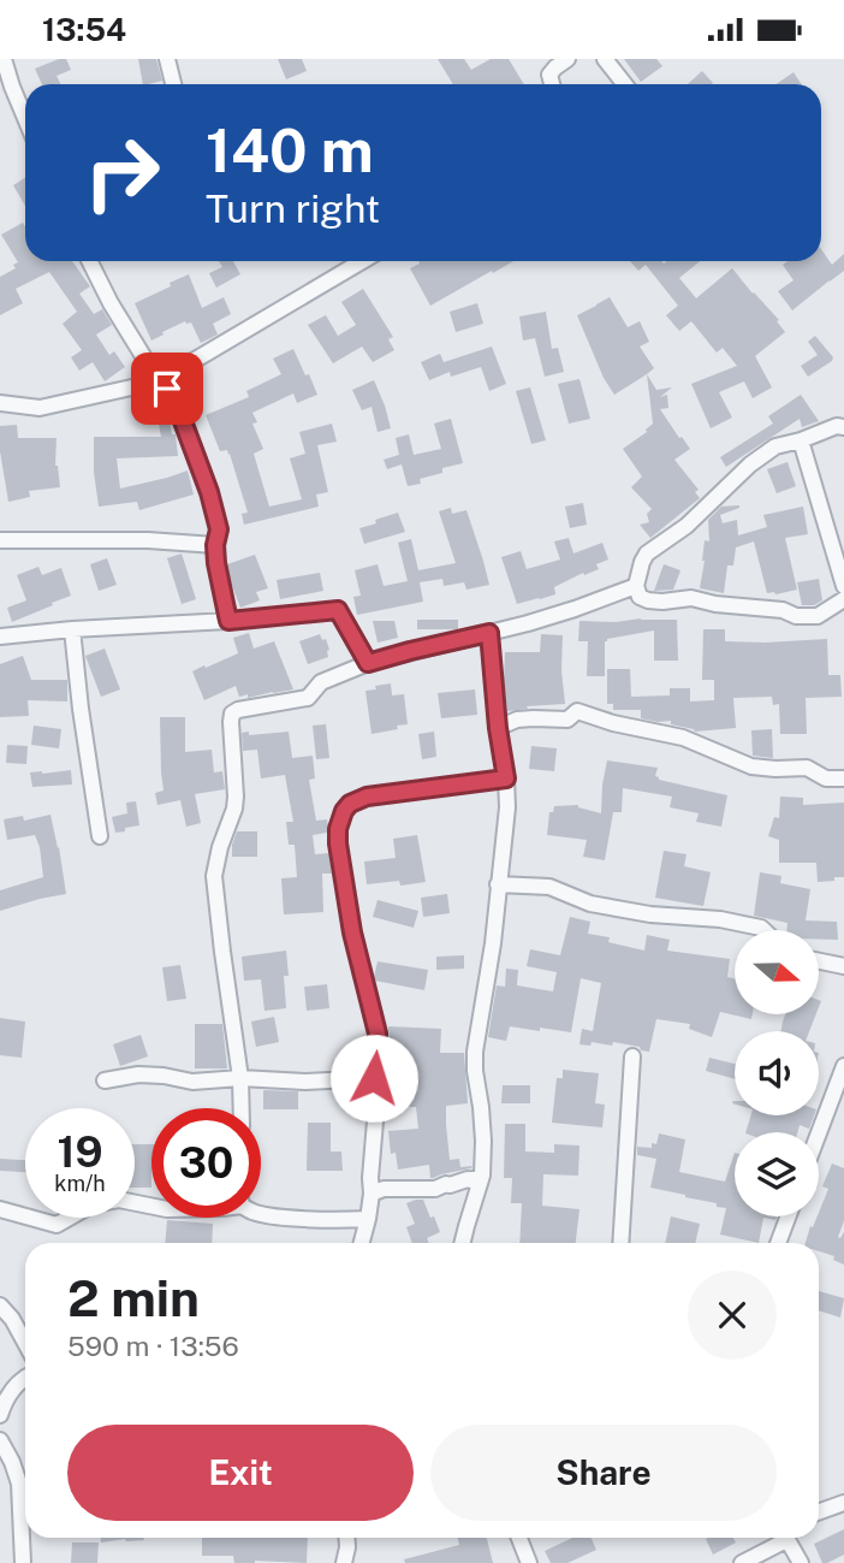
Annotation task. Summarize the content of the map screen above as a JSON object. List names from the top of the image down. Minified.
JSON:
{"north":"right","page":{"status":"13:54","turn":["140 m","Turn right"],"speed":"19 km/h","limit":"30","heading":["2 min","590 m · 13:56"],"buttons":["Exit","Share"]}}
